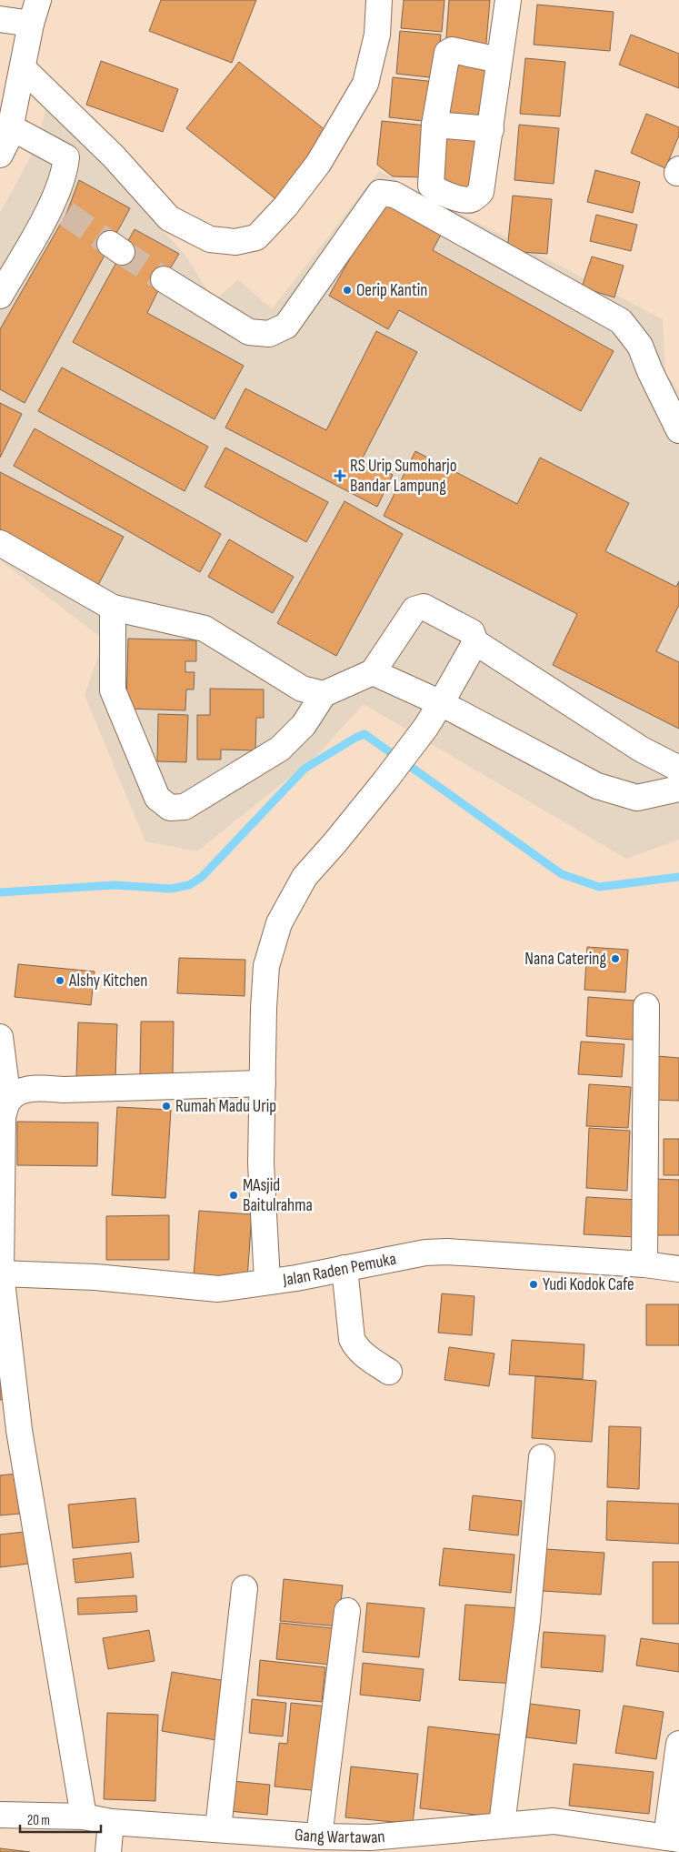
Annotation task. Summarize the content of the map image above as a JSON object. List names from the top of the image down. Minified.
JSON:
{"streets":{"street":["Jalan Raden Pemuka","Gang Wartawan"]},"places":{"other":["Oerip Kantin","Nana Catering","Alshy Kitchen","Rumah Madu Urip","MAsjid Baitulrahma","Yudi Kodok Cafe"],"health":["RS Urip Sumoharjo Bandar Lampung"]},"scale_bar":"20 m"}
